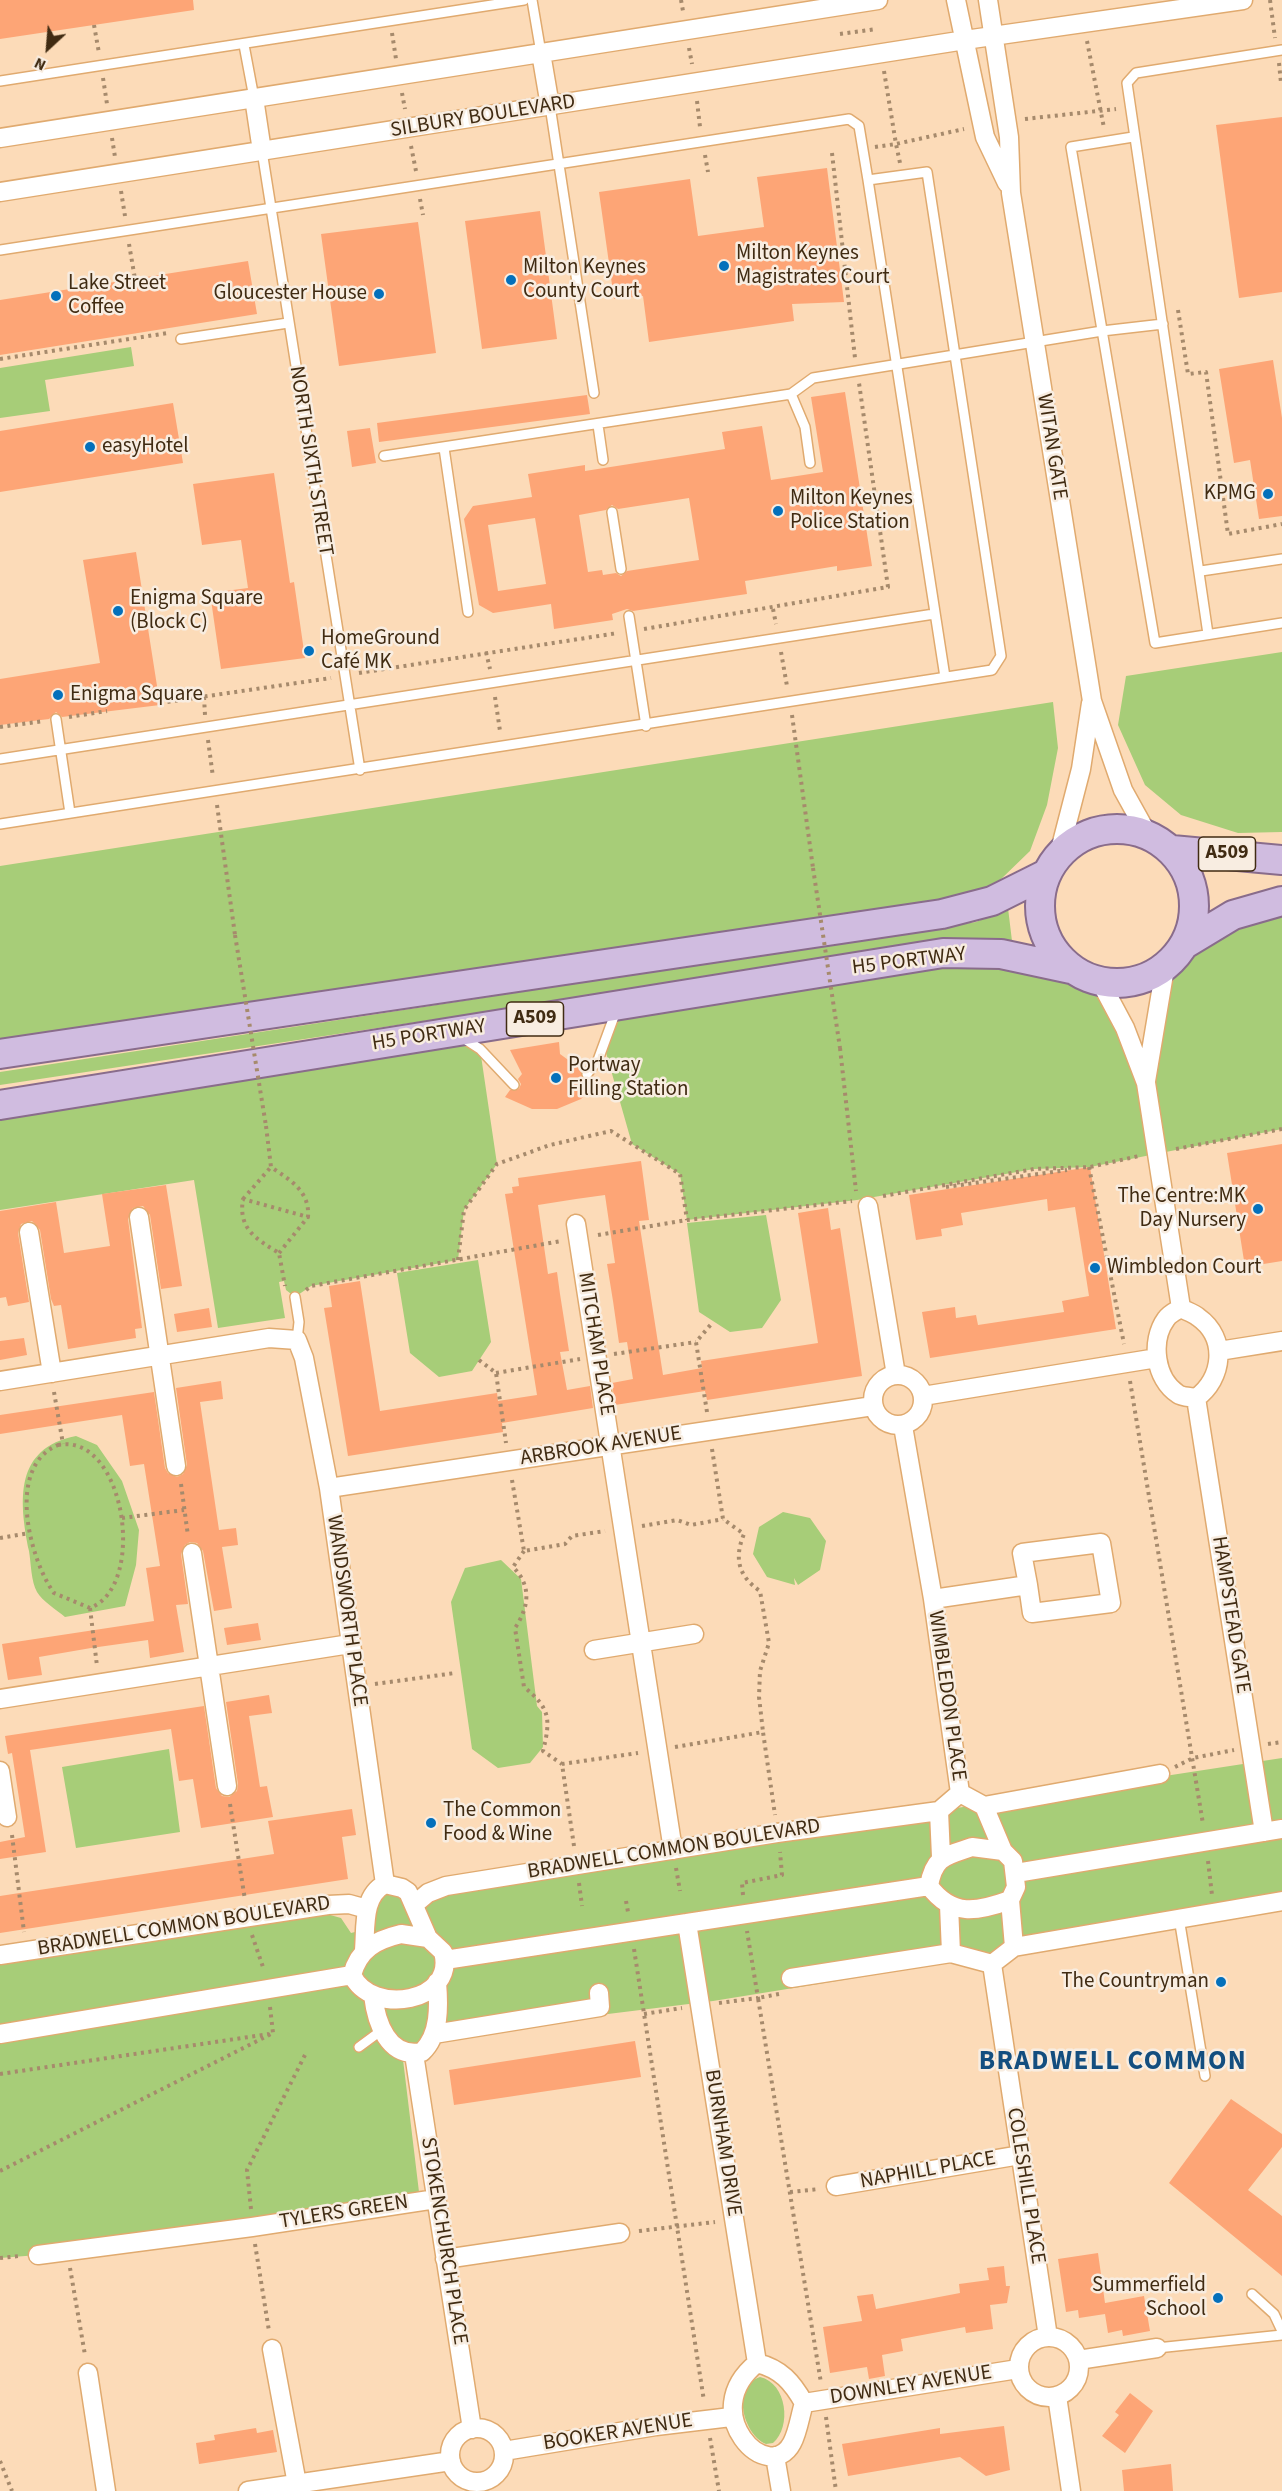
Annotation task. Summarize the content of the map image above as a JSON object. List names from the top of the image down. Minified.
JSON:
{"streets":{"main road":["A509","H5 PORTWAY"],"street":["SILBURY BOULEVARD","WITAN GATE","MITCHAM PLACE","ARBROOK AVENUE","WANDSWORTH PLACE","HAMPSTEAD GATE","WIMBLEDON PLACE","BRADWELL COMMON BOULEVARD","BURNHAM DRIVE","NAPHILL PLACE","COLESHILL PLACE","TYLERS GREEN","STOKENCHURCH PLACE","DOWNLEY AVENUE","BOOKER AVENUE"],"lane":["NORTH SIXTH STREET"]},"crossings":[["SILBURY BOULEVARD","WITAN GATE"],["SILBURY BOULEVARD","NORTH SIXTH STREET"],["WITAN GATE","A509"],["WITAN GATE","H5 PORTWAY"],["A509","H5 PORTWAY"],["MITCHAM PLACE","ARBROOK AVENUE"],["MITCHAM PLACE","BRADWELL COMMON BOULEVARD"],["ARBROOK AVENUE","WANDSWORTH PLACE"],["ARBROOK AVENUE","WIMBLEDON PLACE"],["BURNHAM DRIVE","DOWNLEY AVENUE"],["BURNHAM DRIVE","BOOKER AVENUE"],["NAPHILL PLACE","COLESHILL PLACE"],["COLESHILL PLACE","DOWNLEY AVENUE"],["TYLERS GREEN","STOKENCHURCH PLACE"],["STOKENCHURCH PLACE","BOOKER AVENUE"],["DOWNLEY AVENUE","BOOKER AVENUE"]],"districts":["BRADWELL COMMON"],"places":["Milton Keynes Magistrates Court","Milton Keynes County Court","Gloucester House","Lake Street Coffee","easyHotel","KPMG","Milton Keynes Police Station","Enigma Square (Block C)","HomeGround Café MK","Enigma Square","Portway Filling Station","The Centre:MK Day Nursery","Wimbledon Court","The Common Food & Wine","The Countryman","Summerfield School"],"north":"bottom left"}
